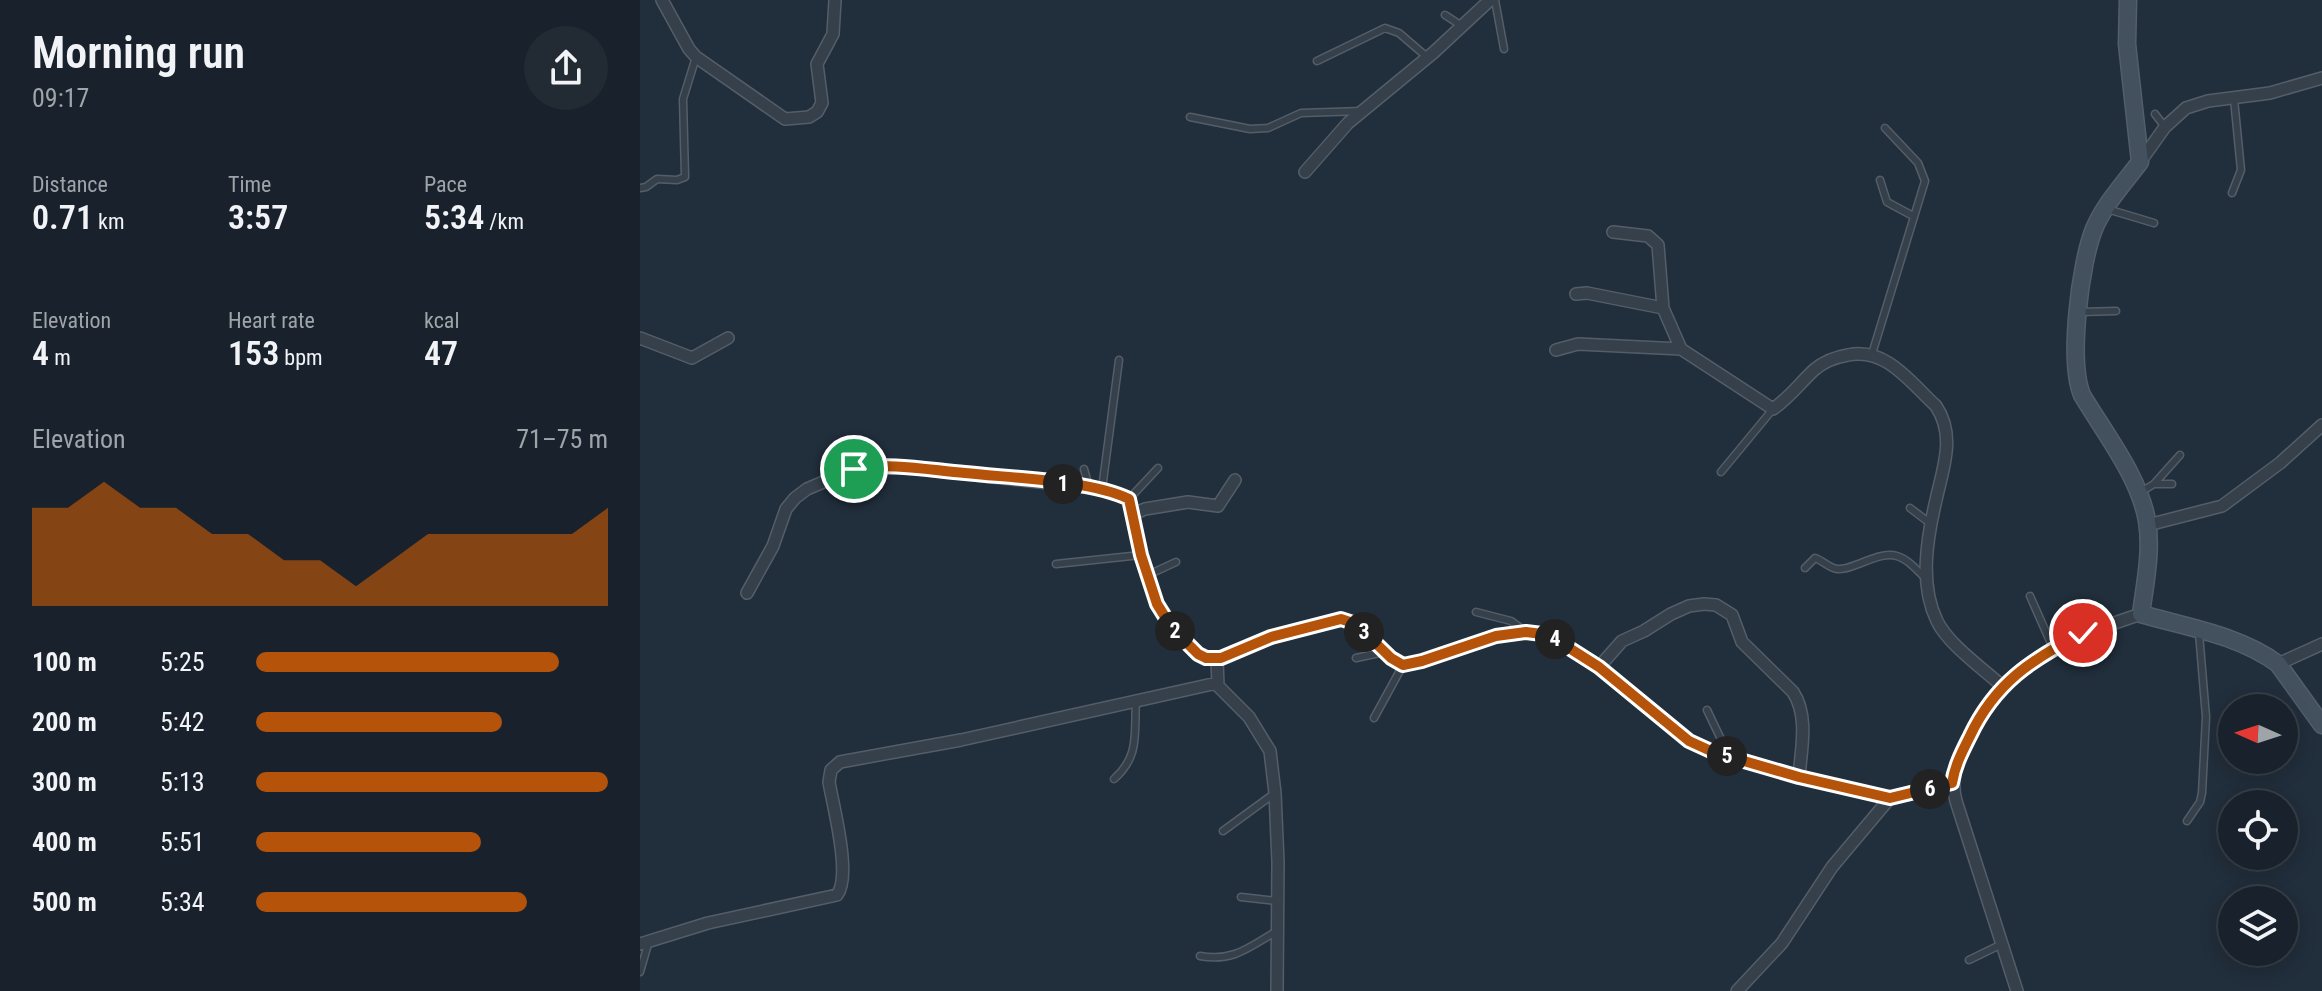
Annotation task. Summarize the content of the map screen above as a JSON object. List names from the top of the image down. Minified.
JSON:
{"north":"left","page":{"heading":["Morning run","09:17"],"stats":[["Distance","0.71 km"],["Time","3:57"],["Pace","5:34 /km"],["Elevation","4 m"],["Heart rate","153 bpm"],["kcal","47"]],"chart":["Elevation","71–75 m"],"pins":["1","2","3","4","5","6"],"list":[{"name":"100 m","note":"5:25"},{"name":"200 m","note":"5:42"},{"name":"300 m","note":"5:13"},{"name":"400 m","note":"5:51"},{"name":"500 m","note":"5:34"}]}}
